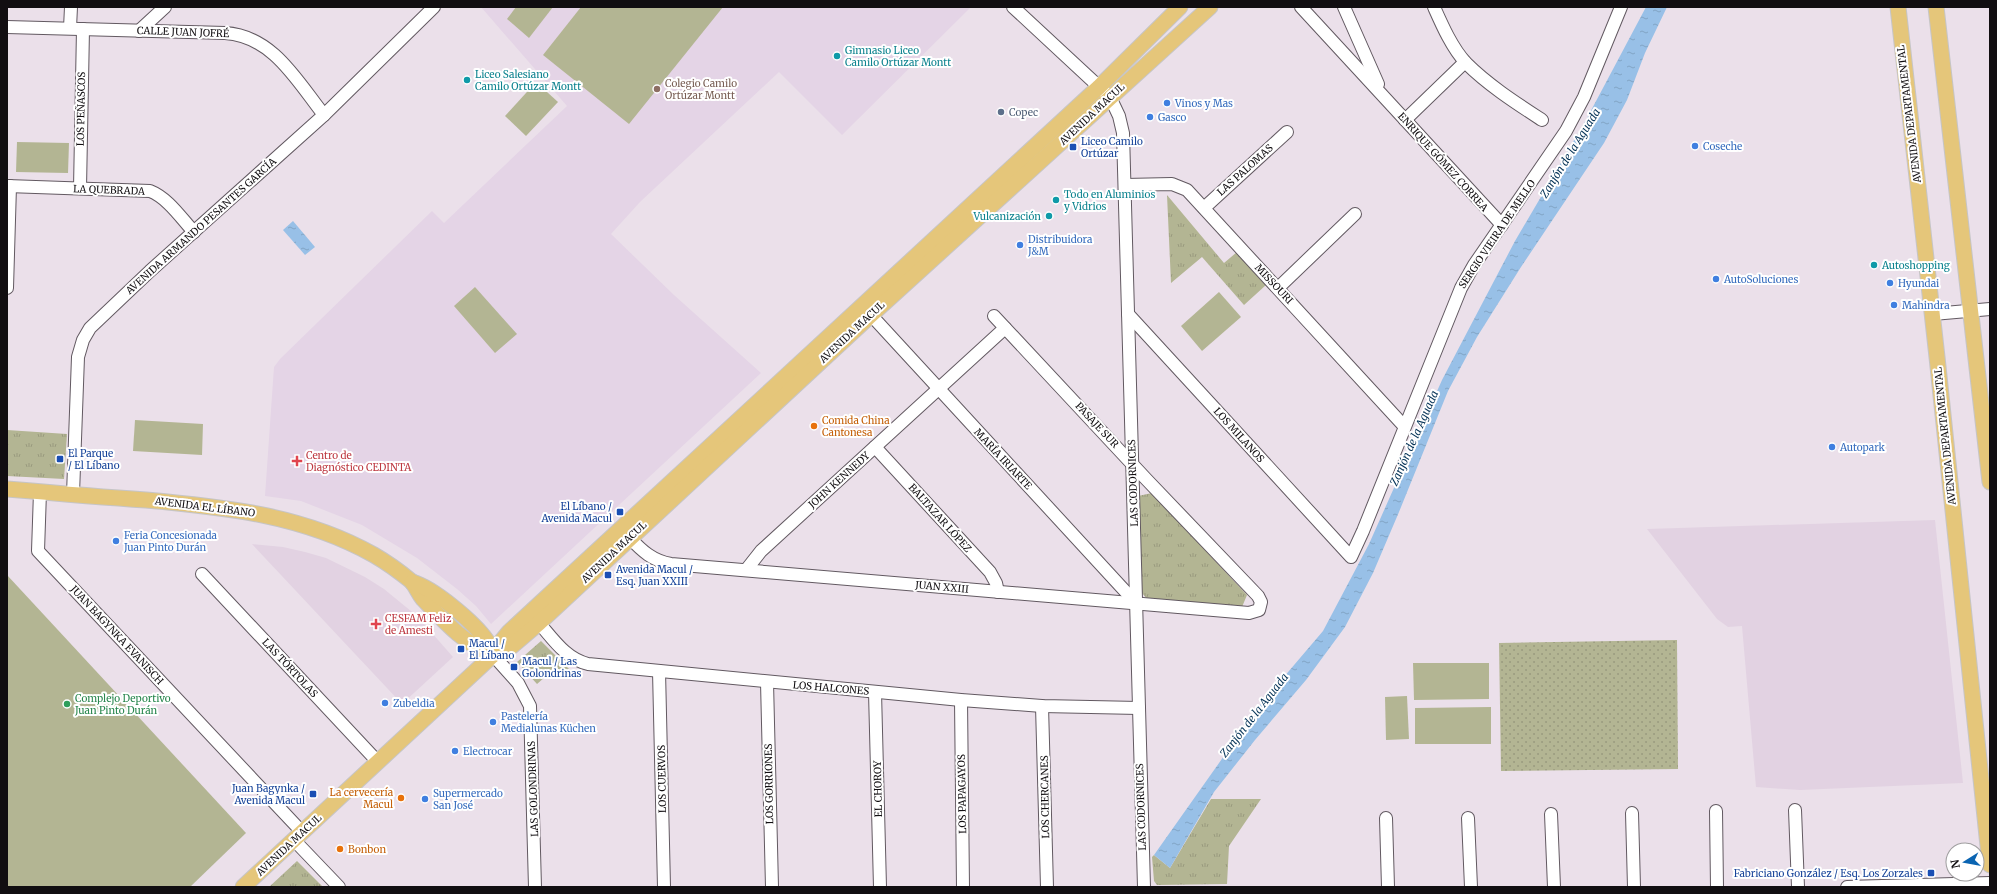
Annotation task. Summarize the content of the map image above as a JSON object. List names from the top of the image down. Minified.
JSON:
{"streets":{"main road":["AVENIDA MACUL","AVENIDA DEPARTAMENTAL","AVENIDA EL LÍBANO"],"street":["CALLE JUAN JOFRÉ","LOS PEÑASCOS","ENRIQUE GÓMEZ CORREA","LAS PALOMAS","LA QUEBRADA","AVENIDA ARMANDO PESANTES GARCÍA","SERGIO VIEIRA DE MELLO","MISSOURI","PASAJE SUR","LOS MILANOS","MARÍA IRIARTE","JOHN KENNEDY","LAS CODORNICES","BALTAZAR LÓPEZ","JUAN XXIII","JUAN BAGYNKA EVANISCH","LAS TÓRTOLAS","LOS HALCONES","LOS CUERVOS","LOS GORRIONES","LAS GOLONDRINAS","EL CHOROY","LOS PAPAGAYOS","LOS CHERCANES"]},"crossings":[["CALLE JUAN JOFRÉ","LOS PEÑASCOS"],["CALLE JUAN JOFRÉ","AVENIDA ARMANDO PESANTES GARCÍA"],["LOS PEÑASCOS","LA QUEBRADA"],["AVENIDA MACUL","MARÍA IRIARTE"],["AVENIDA MACUL","LAS CODORNICES"],["AVENIDA MACUL","AVENIDA EL LÍBANO"],["AVENIDA MACUL","JUAN XXIII"],["AVENIDA MACUL","JUAN BAGYNKA EVANISCH"],["AVENIDA MACUL","LAS TÓRTOLAS"],["AVENIDA MACUL","LOS HALCONES"],["AVENIDA MACUL","LAS GOLONDRINAS"],["ENRIQUE GÓMEZ CORREA","SERGIO VIEIRA DE MELLO"],["LAS PALOMAS","MISSOURI"],["LA QUEBRADA","AVENIDA ARMANDO PESANTES GARCÍA"],["AVENIDA ARMANDO PESANTES GARCÍA","AVENIDA EL LÍBANO"],["SERGIO VIEIRA DE MELLO","MISSOURI"],["SERGIO VIEIRA DE MELLO","LOS MILANOS"],["MISSOURI","LAS CODORNICES"],["PASAJE SUR","JOHN KENNEDY"],["PASAJE SUR","LAS CODORNICES"],["PASAJE SUR","JUAN XXIII"],["LOS MILANOS","LAS CODORNICES"],["MARÍA IRIARTE","JOHN KENNEDY"],["MARÍA IRIARTE","LAS CODORNICES"],["MARÍA IRIARTE","JUAN XXIII"],["JOHN KENNEDY","BALTAZAR LÓPEZ"],["JOHN KENNEDY","JUAN XXIII"],["LAS CODORNICES","JUAN XXIII"],["LAS CODORNICES","LOS HALCONES"],["AVENIDA EL LÍBANO","JUAN BAGYNKA EVANISCH"],["AVENIDA EL LÍBANO","LAS GOLONDRINAS"],["BALTAZAR LÓPEZ","JUAN XXIII"],["LOS HALCONES","LOS CUERVOS"],["LOS HALCONES","LOS GORRIONES"],["LOS HALCONES","EL CHOROY"],["LOS HALCONES","LOS PAPAGAYOS"],["LOS HALCONES","LOS CHERCANES"]],"water":["Zanjón de la Aguada"],"places":{"other":["Gimnasio Liceo Camilo Ortúzar Montt","Liceo Salesiano Camilo Ortúzar Montt","Colegio Camilo Ortúzar Montt","Vinos y Mas","Copec","Gasco","Coseche","Todo en Aluminios y Vidrios","Vulcanización","Distribuidora J&M","Autoshopping","AutoSoluciones","Hyundai","Mahindra","Comida China Cantonesa","Autopark","Feria Concesionada Juan Pinto Durán","Zubeldia","Complejo Deportivo Juan Pinto Durán","Pastelería Medialunas Küchen","Electrocar","La cervecería Macul","Supermercado San José","Bonbon"],"transit":["Liceo Camilo Ortúzar","El Parque / El Líbano","El Líbano / Avenida Macul","Avenida Macul / Esq. Juan XXIII","Macul / El Líbano","Macul / Las Golondrinas","Juan Bagynka / Avenida Macul","Fabriciano González / Esq. Los Zorzales"],"health":["Centro de Diagnóstico CEDINTA","CESFAM Feliz de Amesti"]},"north":"left"}
